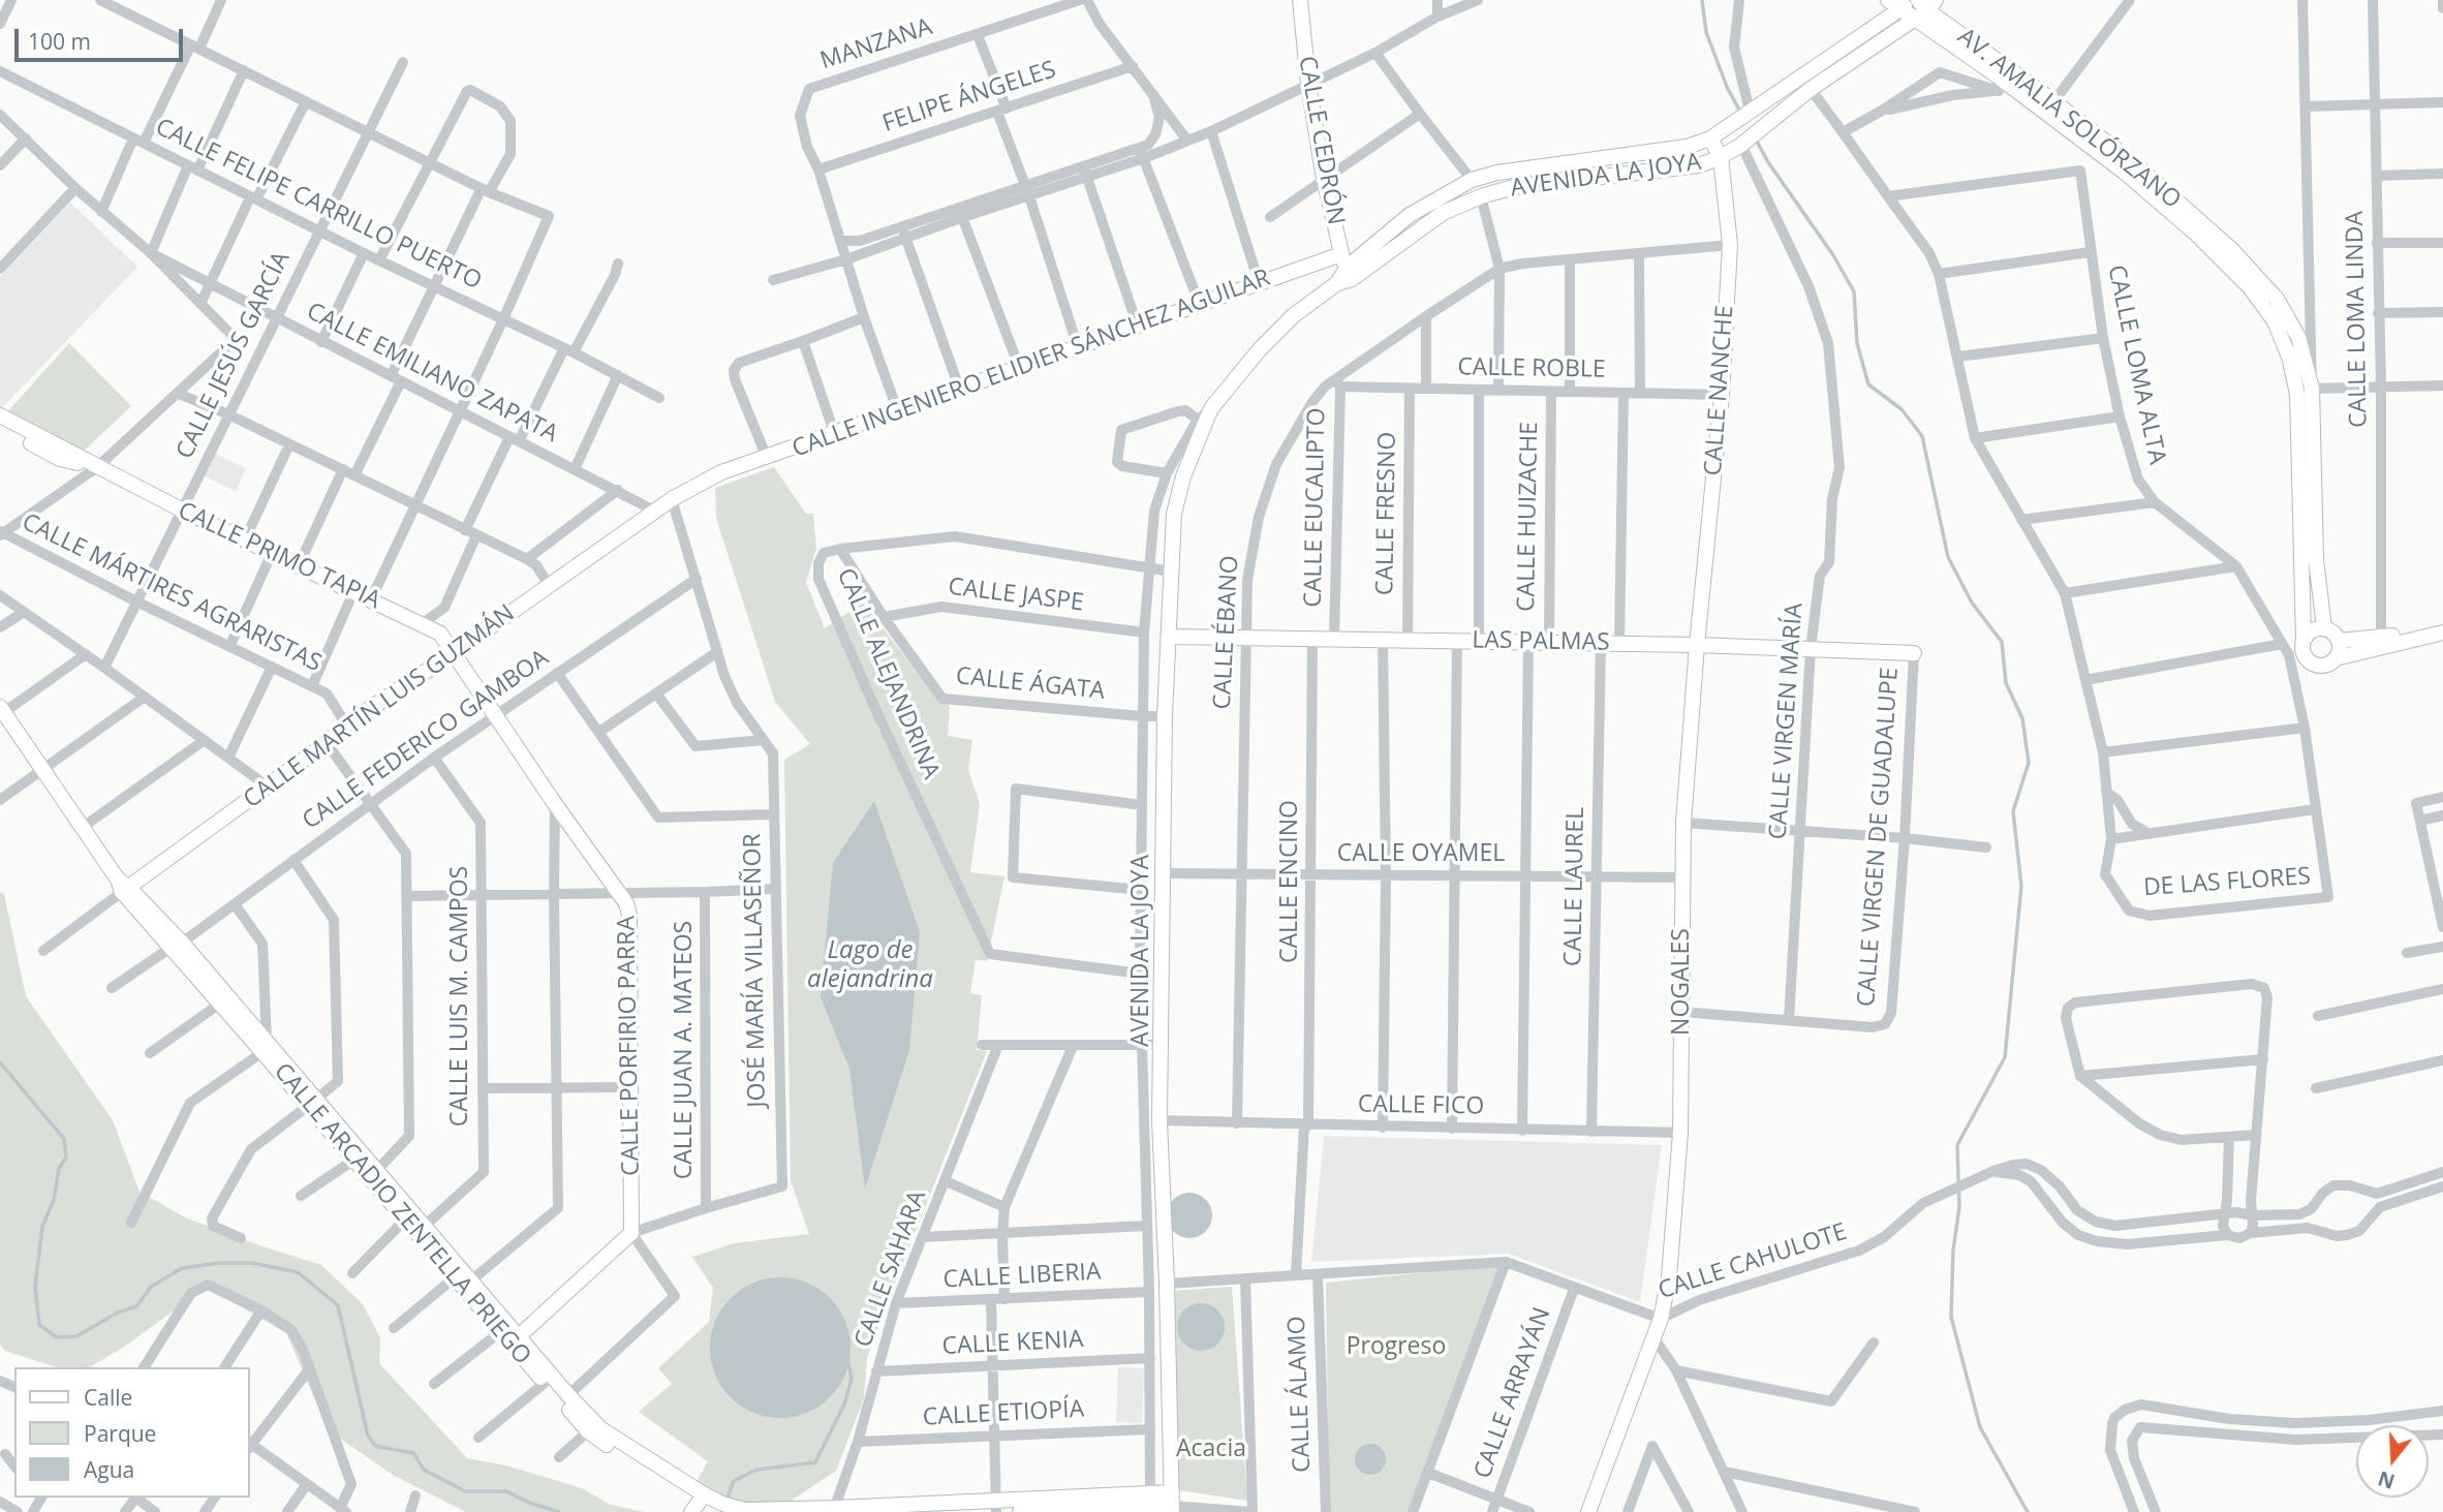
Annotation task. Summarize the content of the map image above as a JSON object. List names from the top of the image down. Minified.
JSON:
{"streets":{"street":["MANZANA","FELIPE ÁNGELES","AV. AMALIA SOLÓRZANO","CALLE CEDRÓN","AVENIDA LA JOYA","CALLE FELIPE CARRILLO PUERTO","CALLE LOMA LINDA","CALLE JESÚS GARCÍA","CALLE INGENIERO ELIDIER SÁNCHEZ AGUILAR","CALLE LOMA ALTA","CALLE ROBLE","CALLE EMILIANO ZAPATA","CALLE NANCHE","CALLE EUCALIPTO","CALLE FRESNO","CALLE HUIZACHE","CALLE PRIMO TAPIA","CALLE MÁRTIRES AGRARISTAS","CALLE JASPE","CALLE ÉBANO","LAS PALMAS","CALLE ALEJANDRINA","CALLE ÁGATA","CALLE MARTÍN LUIS GUZMÁN","CALLE VIRGEN MARÍA","CALLE FEDERICO GAMBOA","CALLE VIRGEN DE GUADALUPE","CALLE OYAMEL","CALLE ENCINO","DE LAS FLORES","CALLE LAUREL","JOSÉ MARÍA VILLASEÑOR","NOGALES","CALLE LUIS M. CAMPOS","CALLE PORFIRIO PARRA","CALLE JUAN A. MATEOS","CALLE FICO","CALLE ARCADIO ZENTELLA PRIEGO","CALLE CAHULOTE","CALLE SAHARA","CALLE LIBERIA","CALLE KENIA","CALLE ARRAYÁN","CALLE ÁLAMO","CALLE ETIOPÍA"]},"crossings":[["MANZANA","FELIPE ÁNGELES"],["AV. AMALIA SOLÓRZANO","AVENIDA LA JOYA"],["CALLE CEDRÓN","AVENIDA LA JOYA"],["CALLE CEDRÓN","CALLE INGENIERO ELIDIER SÁNCHEZ AGUILAR"],["AVENIDA LA JOYA","CALLE INGENIERO ELIDIER SÁNCHEZ AGUILAR"],["AVENIDA LA JOYA","CALLE NANCHE"],["AVENIDA LA JOYA","CALLE JASPE"],["AVENIDA LA JOYA","LAS PALMAS"],["AVENIDA LA JOYA","CALLE ALEJANDRINA"],["AVENIDA LA JOYA","CALLE ÁGATA"],["AVENIDA LA JOYA","CALLE VIRGEN MARÍA"],["AVENIDA LA JOYA","CALLE OYAMEL"],["AVENIDA LA JOYA","CALLE FICO"],["AVENIDA LA JOYA","CALLE ARCADIO ZENTELLA PRIEGO"],["AVENIDA LA JOYA","CALLE CAHULOTE"],["AVENIDA LA JOYA","CALLE LIBERIA"],["AVENIDA LA JOYA","CALLE KENIA"],["AVENIDA LA JOYA","CALLE ETIOPÍA"],["CALLE FELIPE CARRILLO PUERTO","CALLE JESÚS GARCÍA"],["CALLE JESÚS GARCÍA","CALLE EMILIANO ZAPATA"],["CALLE JESÚS GARCÍA","CALLE PRIMO TAPIA"],["CALLE JESÚS GARCÍA","CALLE MÁRTIRES AGRARISTAS"],["CALLE INGENIERO ELIDIER SÁNCHEZ AGUILAR","CALLE MARTÍN LUIS GUZMÁN"],["CALLE LOMA ALTA","DE LAS FLORES"],["CALLE ROBLE","CALLE NANCHE"],["CALLE ROBLE","CALLE EUCALIPTO"],["CALLE ROBLE","CALLE FRESNO"],["CALLE ROBLE","CALLE HUIZACHE"],["CALLE ROBLE","CALLE ÉBANO"],["CALLE EMILIANO ZAPATA","CALLE MARTÍN LUIS GUZMÁN"],["CALLE NANCHE","CALLE ÉBANO"],["CALLE NANCHE","LAS PALMAS"],["CALLE NANCHE","NOGALES"],["CALLE EUCALIPTO","CALLE ÉBANO"],["CALLE EUCALIPTO","LAS PALMAS"],["CALLE FRESNO","LAS PALMAS"],["CALLE HUIZACHE","LAS PALMAS"],["CALLE PRIMO TAPIA","CALLE MARTÍN LUIS GUZMÁN"],["CALLE PRIMO TAPIA","CALLE PORFIRIO PARRA"],["CALLE MÁRTIRES AGRARISTAS","CALLE MARTÍN LUIS GUZMÁN"],["CALLE JASPE","CALLE ÁGATA"],["CALLE ÉBANO","LAS PALMAS"],["CALLE ÉBANO","CALLE OYAMEL"],["CALLE ÉBANO","CALLE FICO"],["LAS PALMAS","CALLE VIRGEN MARÍA"],["LAS PALMAS","CALLE VIRGEN DE GUADALUPE"],["LAS PALMAS","CALLE ENCINO"],["LAS PALMAS","CALLE LAUREL"],["LAS PALMAS","NOGALES"],["CALLE ALEJANDRINA","CALLE ÁGATA"],["CALLE MARTÍN LUIS GUZMÁN","CALLE PORFIRIO PARRA"],["CALLE MARTÍN LUIS GUZMÁN","CALLE ARCADIO ZENTELLA PRIEGO"],["CALLE VIRGEN MARÍA","CALLE VIRGEN DE GUADALUPE"],["CALLE FEDERICO GAMBOA","CALLE LUIS M. CAMPOS"],["CALLE FEDERICO GAMBOA","CALLE PORFIRIO PARRA"],["CALLE FEDERICO GAMBOA","CALLE ARCADIO ZENTELLA PRIEGO"],["CALLE OYAMEL","CALLE ENCINO"],["CALLE OYAMEL","CALLE LAUREL"],["CALLE OYAMEL","NOGALES"],["CALLE ENCINO","CALLE FICO"],["CALLE ENCINO","CALLE CAHULOTE"],["CALLE LAUREL","CALLE FICO"],["JOSÉ MARÍA VILLASEÑOR","CALLE JUAN A. MATEOS"],["NOGALES","CALLE FICO"],["NOGALES","CALLE CAHULOTE"],["CALLE LUIS M. CAMPOS","CALLE ARCADIO ZENTELLA PRIEGO"],["CALLE ARCADIO ZENTELLA PRIEGO","CALLE SAHARA"],["CALLE CAHULOTE","CALLE ARRAYÁN"],["CALLE CAHULOTE","CALLE ÁLAMO"],["CALLE SAHARA","CALLE LIBERIA"],["CALLE SAHARA","CALLE KENIA"],["CALLE SAHARA","CALLE ETIOPÍA"]],"water":["Lago de alejandrina"],"parks":["Progreso","Acacia"],"legend":["Calle","Parque","Agua"],"scale_bar":"100 m","north":"bottom"}
